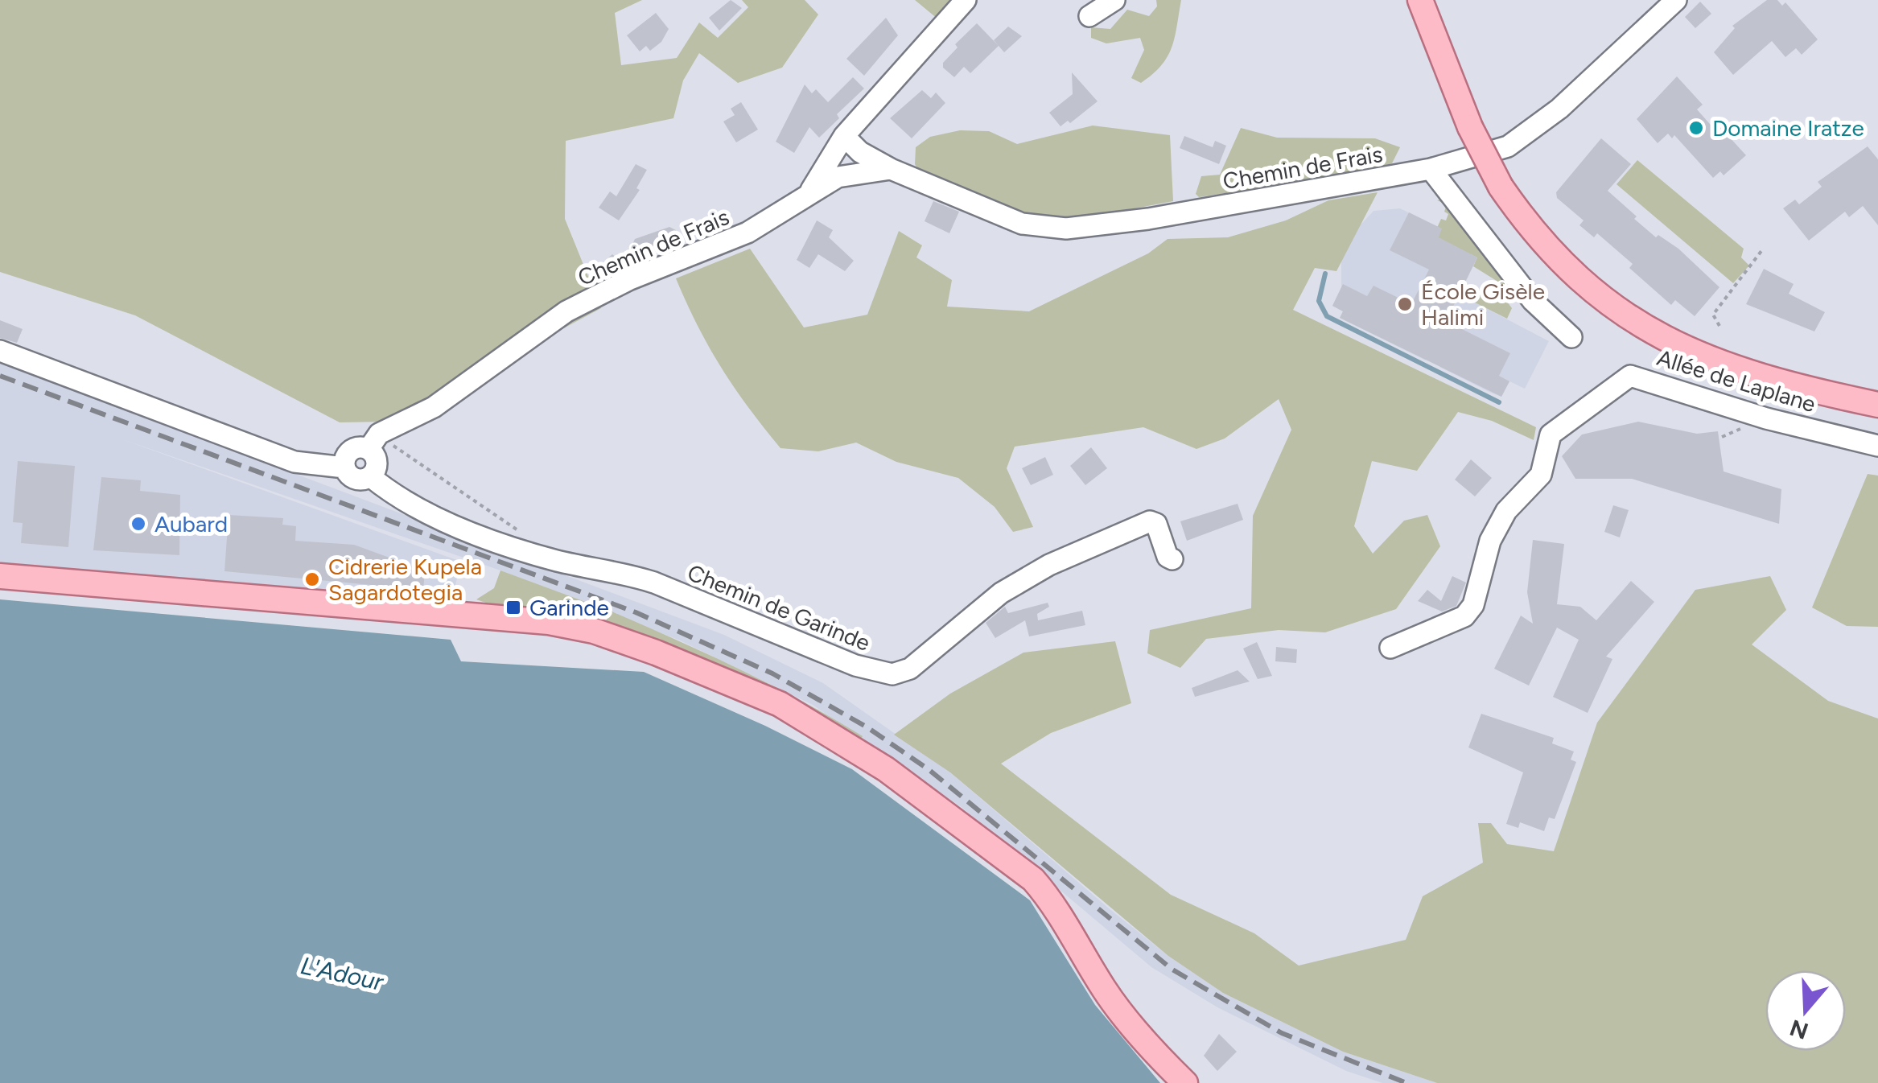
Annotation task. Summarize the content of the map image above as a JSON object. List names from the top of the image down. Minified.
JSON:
{"streets":{"street":["Chemin de Frais","Allée de Laplane","Chemin de Garinde"]},"water":["L'Adour"],"places":{"other":["Domaine Iratze","École Gisèle Halimi","Aubard","Cidrerie Kupela Sagardotegia"],"transit":["Garinde"]},"north":"bottom"}
